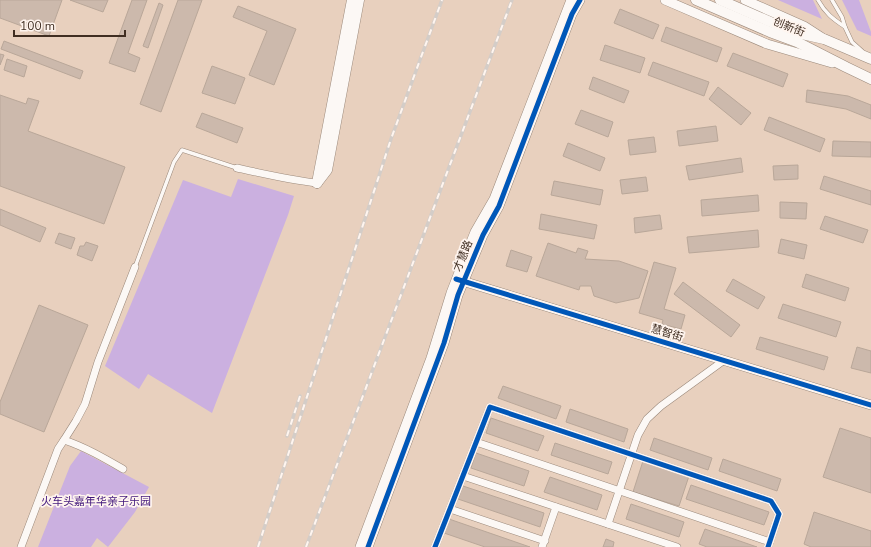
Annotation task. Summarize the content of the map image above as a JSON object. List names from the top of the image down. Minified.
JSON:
{"streets":{"main road":["创新街"],"street":["才慧路","慧智街"]},"crossings":[["才慧路","慧智街"]],"parks":["火车头嘉年华亲子乐园"],"scale_bar":"100 m"}
